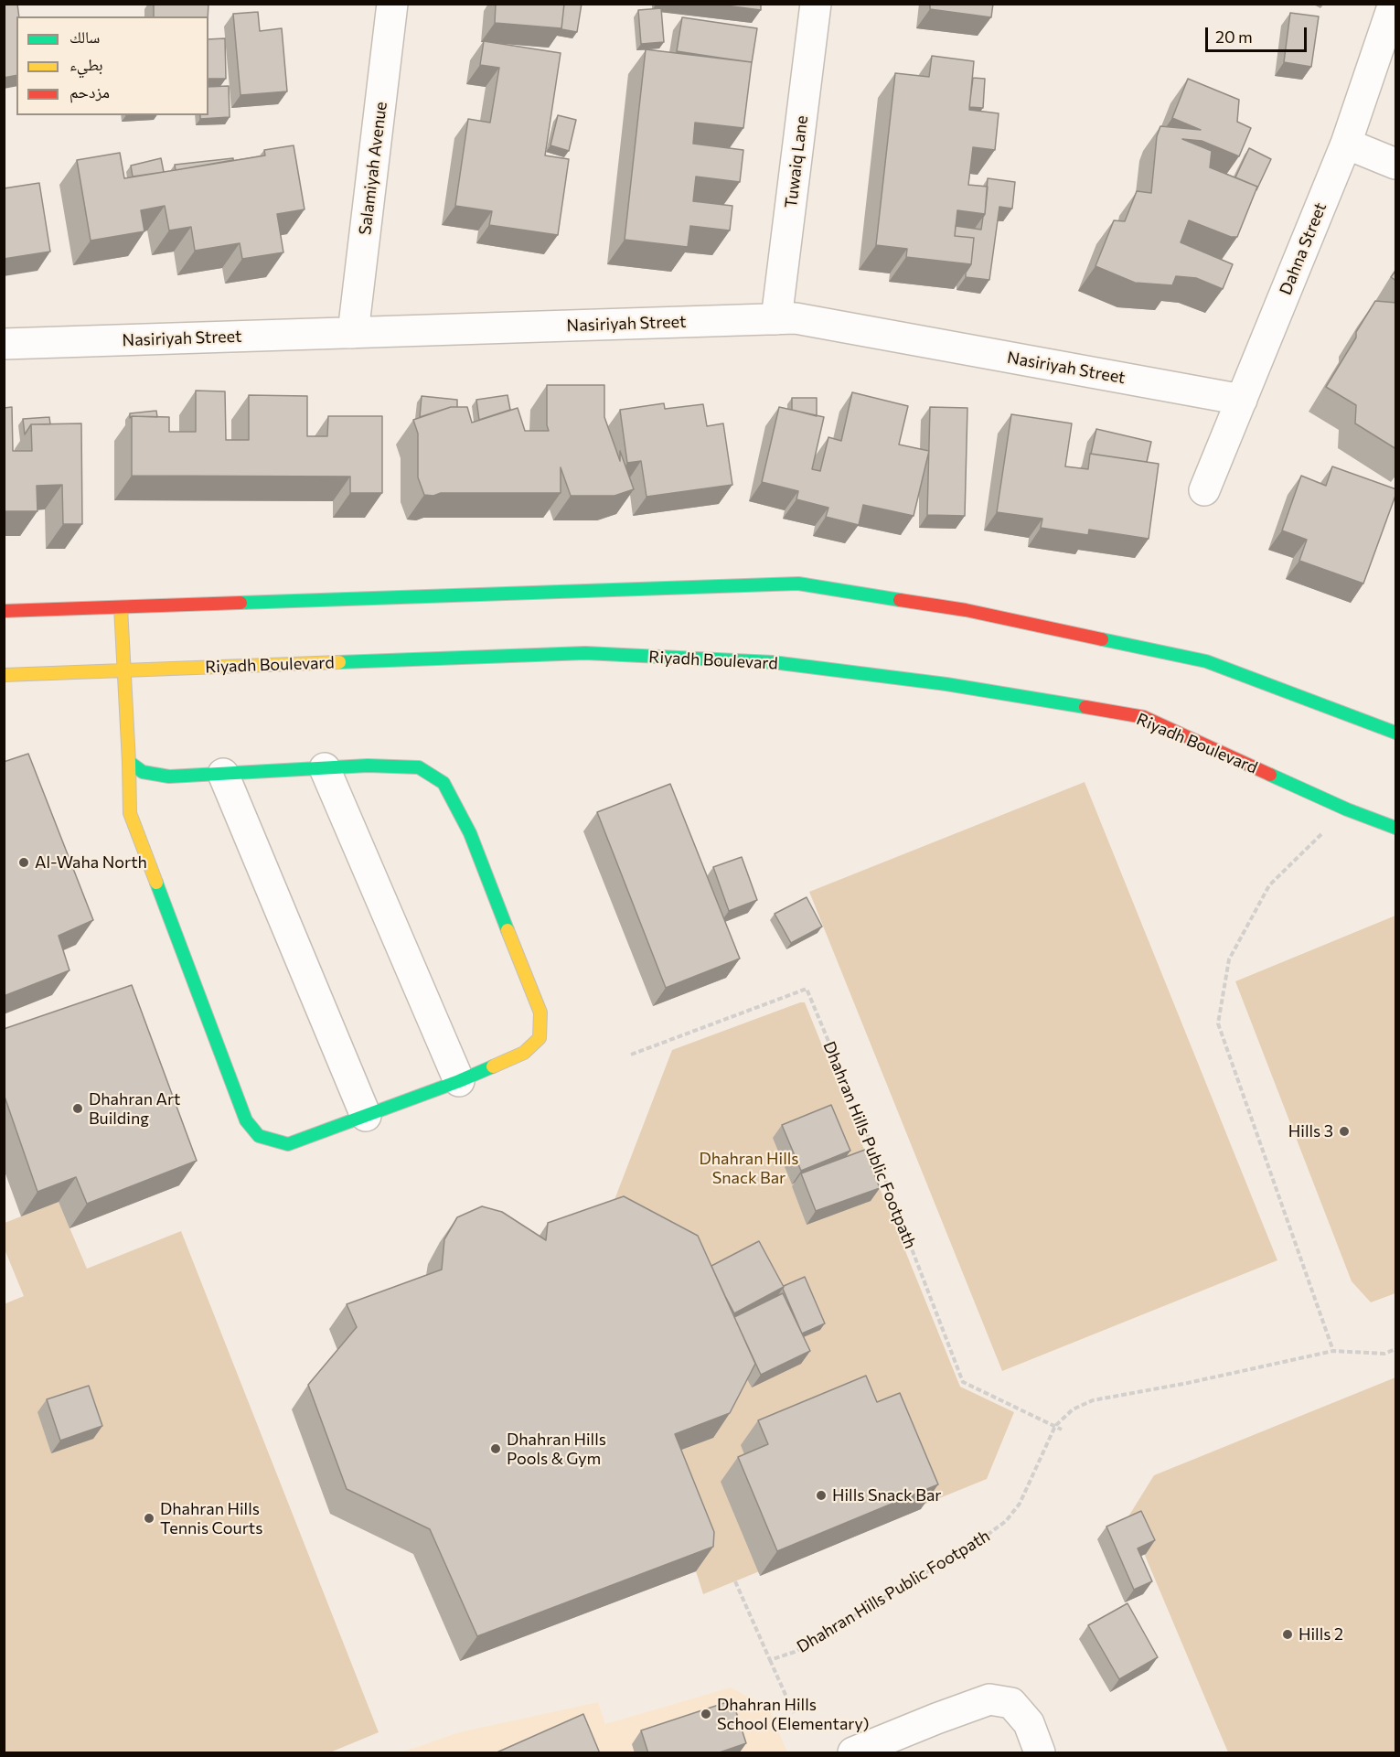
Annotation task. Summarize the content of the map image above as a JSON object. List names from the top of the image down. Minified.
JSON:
{"streets":{"main road":["Riyadh Boulevard"],"street":["Tuwaiq Lane","Salamiyah Avenue","Dahna Street","Nasiriyah Street"],"path":["Dhahran Hills Public Footpath"]},"crossings":[["Tuwaiq Lane","Nasiriyah Street"],["Salamiyah Avenue","Nasiriyah Street"],["Dahna Street","Nasiriyah Street"]],"parks":["Dhahran Hills Snack Bar"],"places":["Al-Waha North","Dhahran Art Building","Hills 3","Dhahran Hills Pools & Gym","Hills Snack Bar","Dhahran Hills Tennis Courts","Hills 2","Dhahran Hills School (Elementary)"],"legend":["سالك","بطيء","مزدحم"],"scale_bar":"20 m"}
